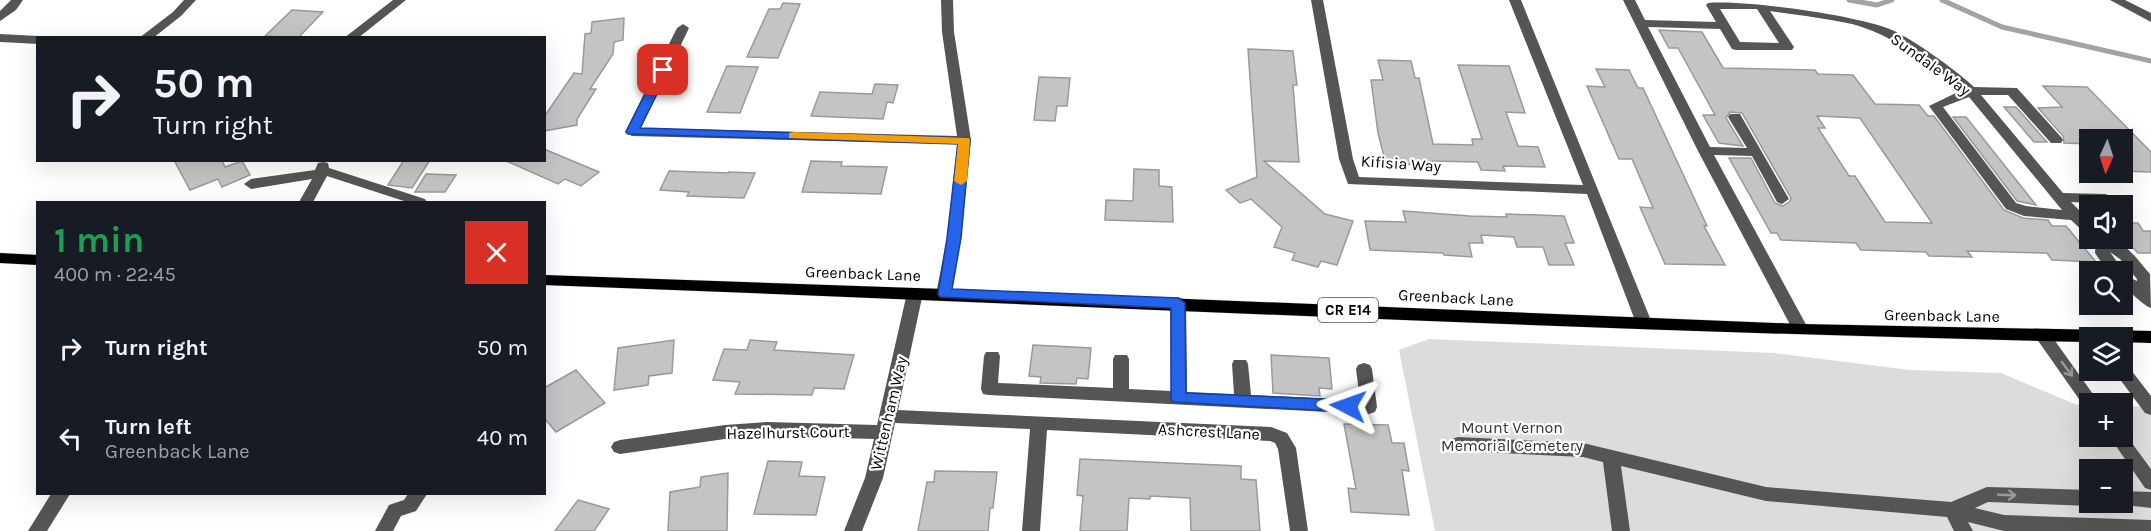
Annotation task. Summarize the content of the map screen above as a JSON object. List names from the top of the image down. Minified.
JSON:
{"streets":{"main road":["Greenback Lane","CR E14"],"street":["Sundale Way","Kifisia Way","Wittenham Way","Ashcrest Lane","Hazelhurst Court"]},"crossings":[["Greenback Lane","Wittenham Way"],["Wittenham Way","Ashcrest Lane"],["Wittenham Way","Hazelhurst Court"],["Ashcrest Lane","Hazelhurst Court"]],"parks":["Mount Vernon Memorial Cemetery"],"north":"bottom","page":{"turn":["50 m","Turn right"],"map_buttons":["+","−"],"heading":["1 min","400 m · 22:45"],"list":[{"name":"Turn right","value":"50 m"},{"name":"Turn left","note":"Greenback Lane","value":"40 m"}]}}
